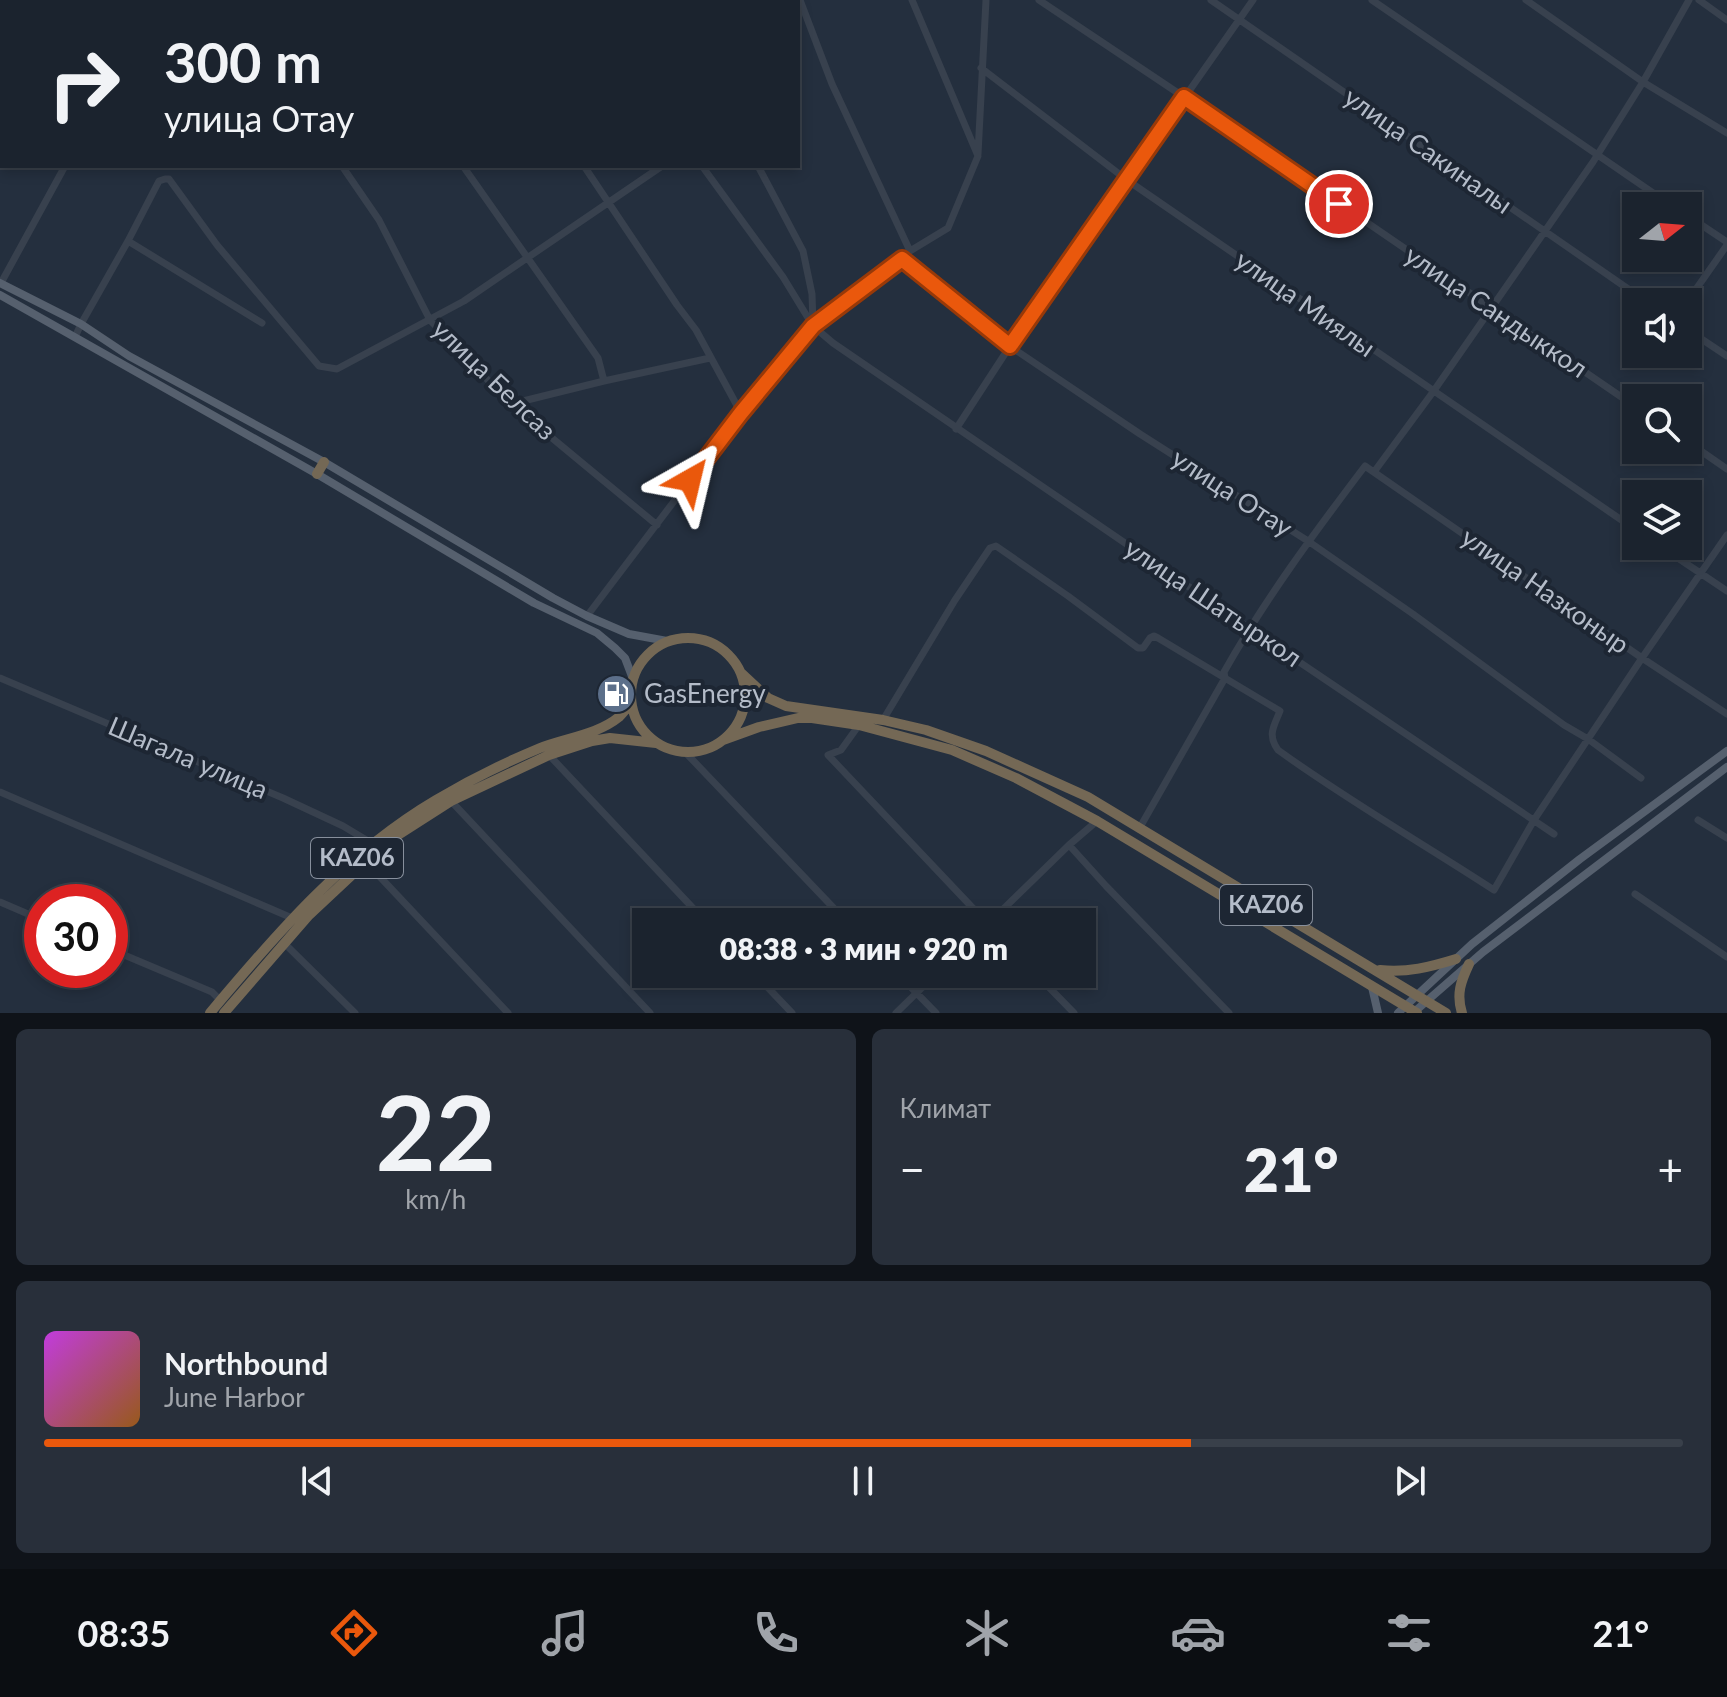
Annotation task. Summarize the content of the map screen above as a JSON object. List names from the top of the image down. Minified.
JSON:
{"streets":{"highway":["KАZ06"],"street":["улица Сакиналы","улица Миялы","улица Сандыккол","улица Белсаз","улица Отау","улица Назконыр","улица Шатыркол","Шагала улица"]},"crossings":[["улица Отау","улица Назконыр"],["Шагала улица","KАZ06"]],"places":{"fuel station":["GasEnergy"]},"north":"right","page":{"turn":["300 m","улица Отау"],"limit":"30","trip":"08:38 · 3 мин · 920 m","tile":[["22","km/h"],"Климат"],"heat":["−","21°","+"],"song":["Northbound","June Harbor"],"tabs":["08:35","21°"]}}
